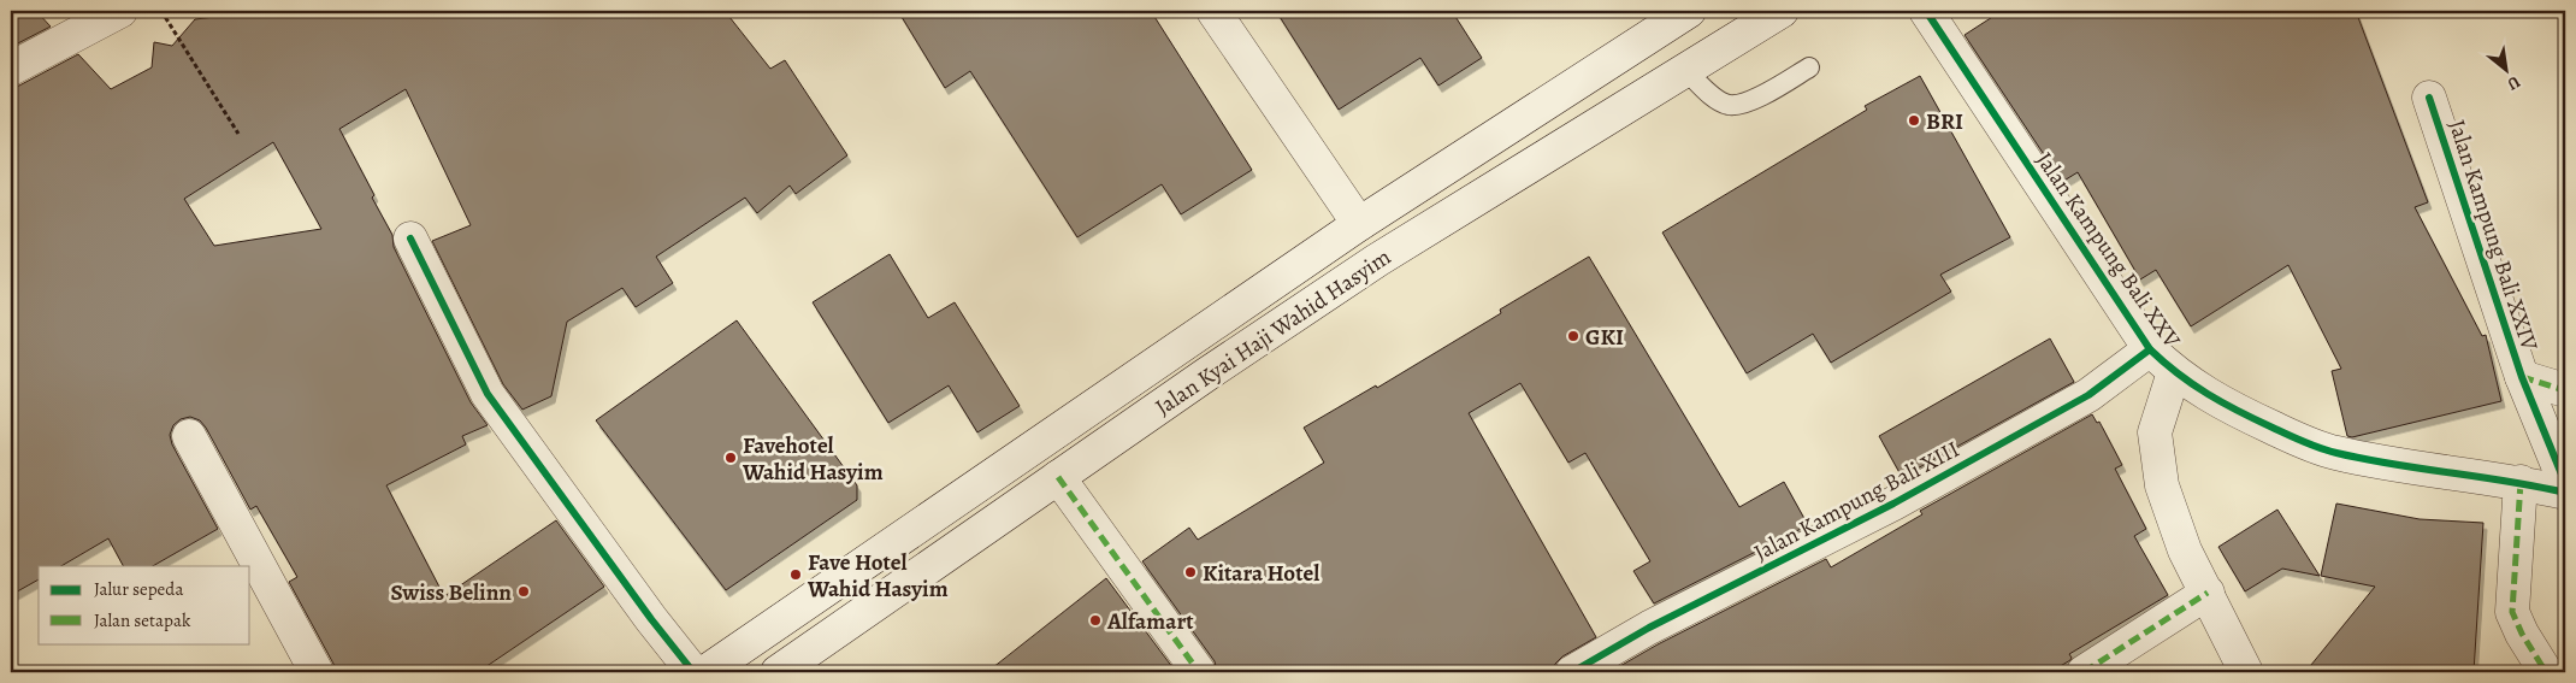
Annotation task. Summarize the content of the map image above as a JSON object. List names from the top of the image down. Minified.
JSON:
{"streets":{"street":["Jalan Kampung Bali XXIV","Jalan Kampung Bali XXV","Jalan Kyai Haji Wahid Hasyim","Jalan Kampung Bali XIII"]},"crossings":[["Jalan Kampung Bali XXV","Jalan Kampung Bali XIII"]],"places":["BRI","GKI","Favehotel Wahid Hasyim","Kitara Hotel","Fave Hotel Wahid Hasyim","Swiss Belinn","Alfamart"],"legend":["Jalur sepeda","Jalan setapak"],"north":"bottom right"}
